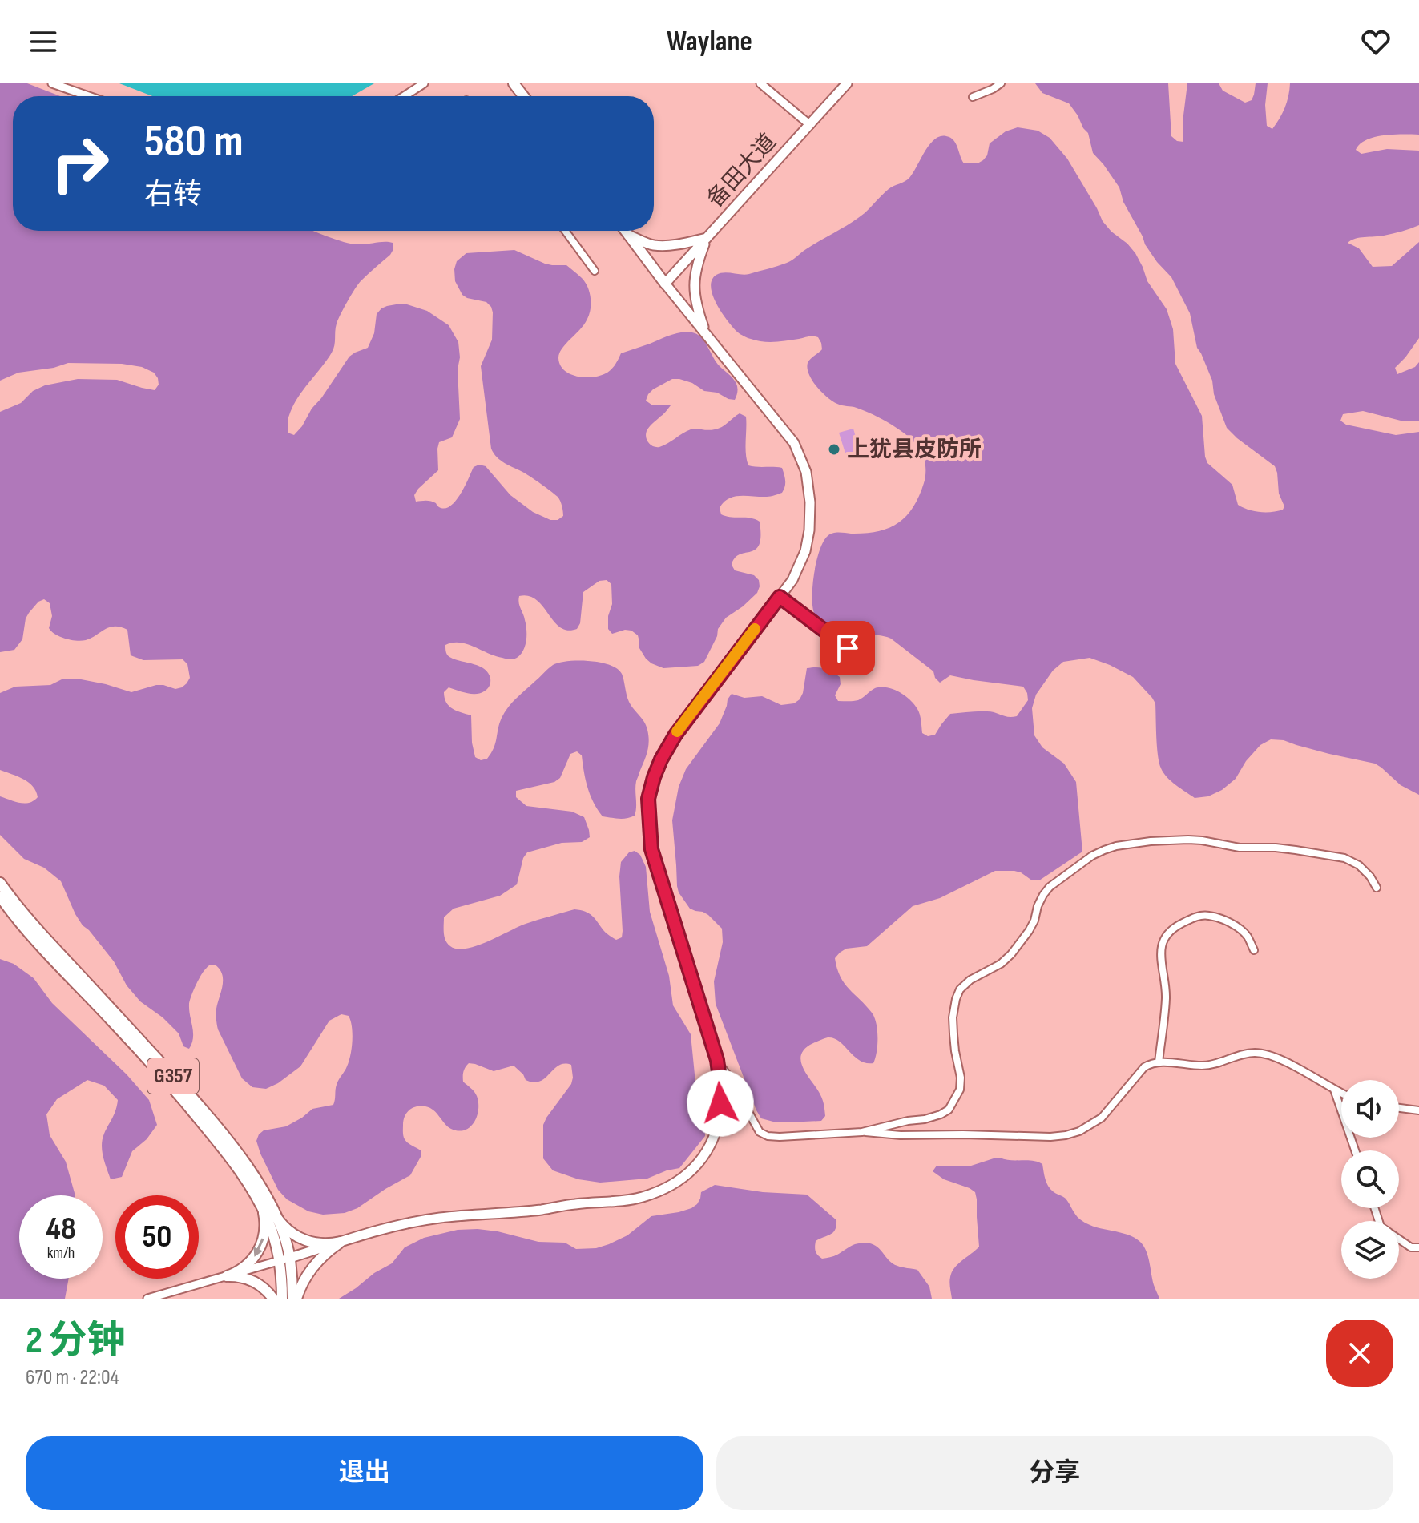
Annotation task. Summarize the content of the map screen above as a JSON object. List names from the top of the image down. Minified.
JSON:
{"streets":{"main road":["备田大道","G357"]},"places":["上犹县皮防所"],"page":{"header":"Waylane","turn":["580 m","右转"],"speed":"48 km/h","limit":"50","heading":["2 分钟","670 m · 22:04"],"buttons":["退出","分享"]}}
